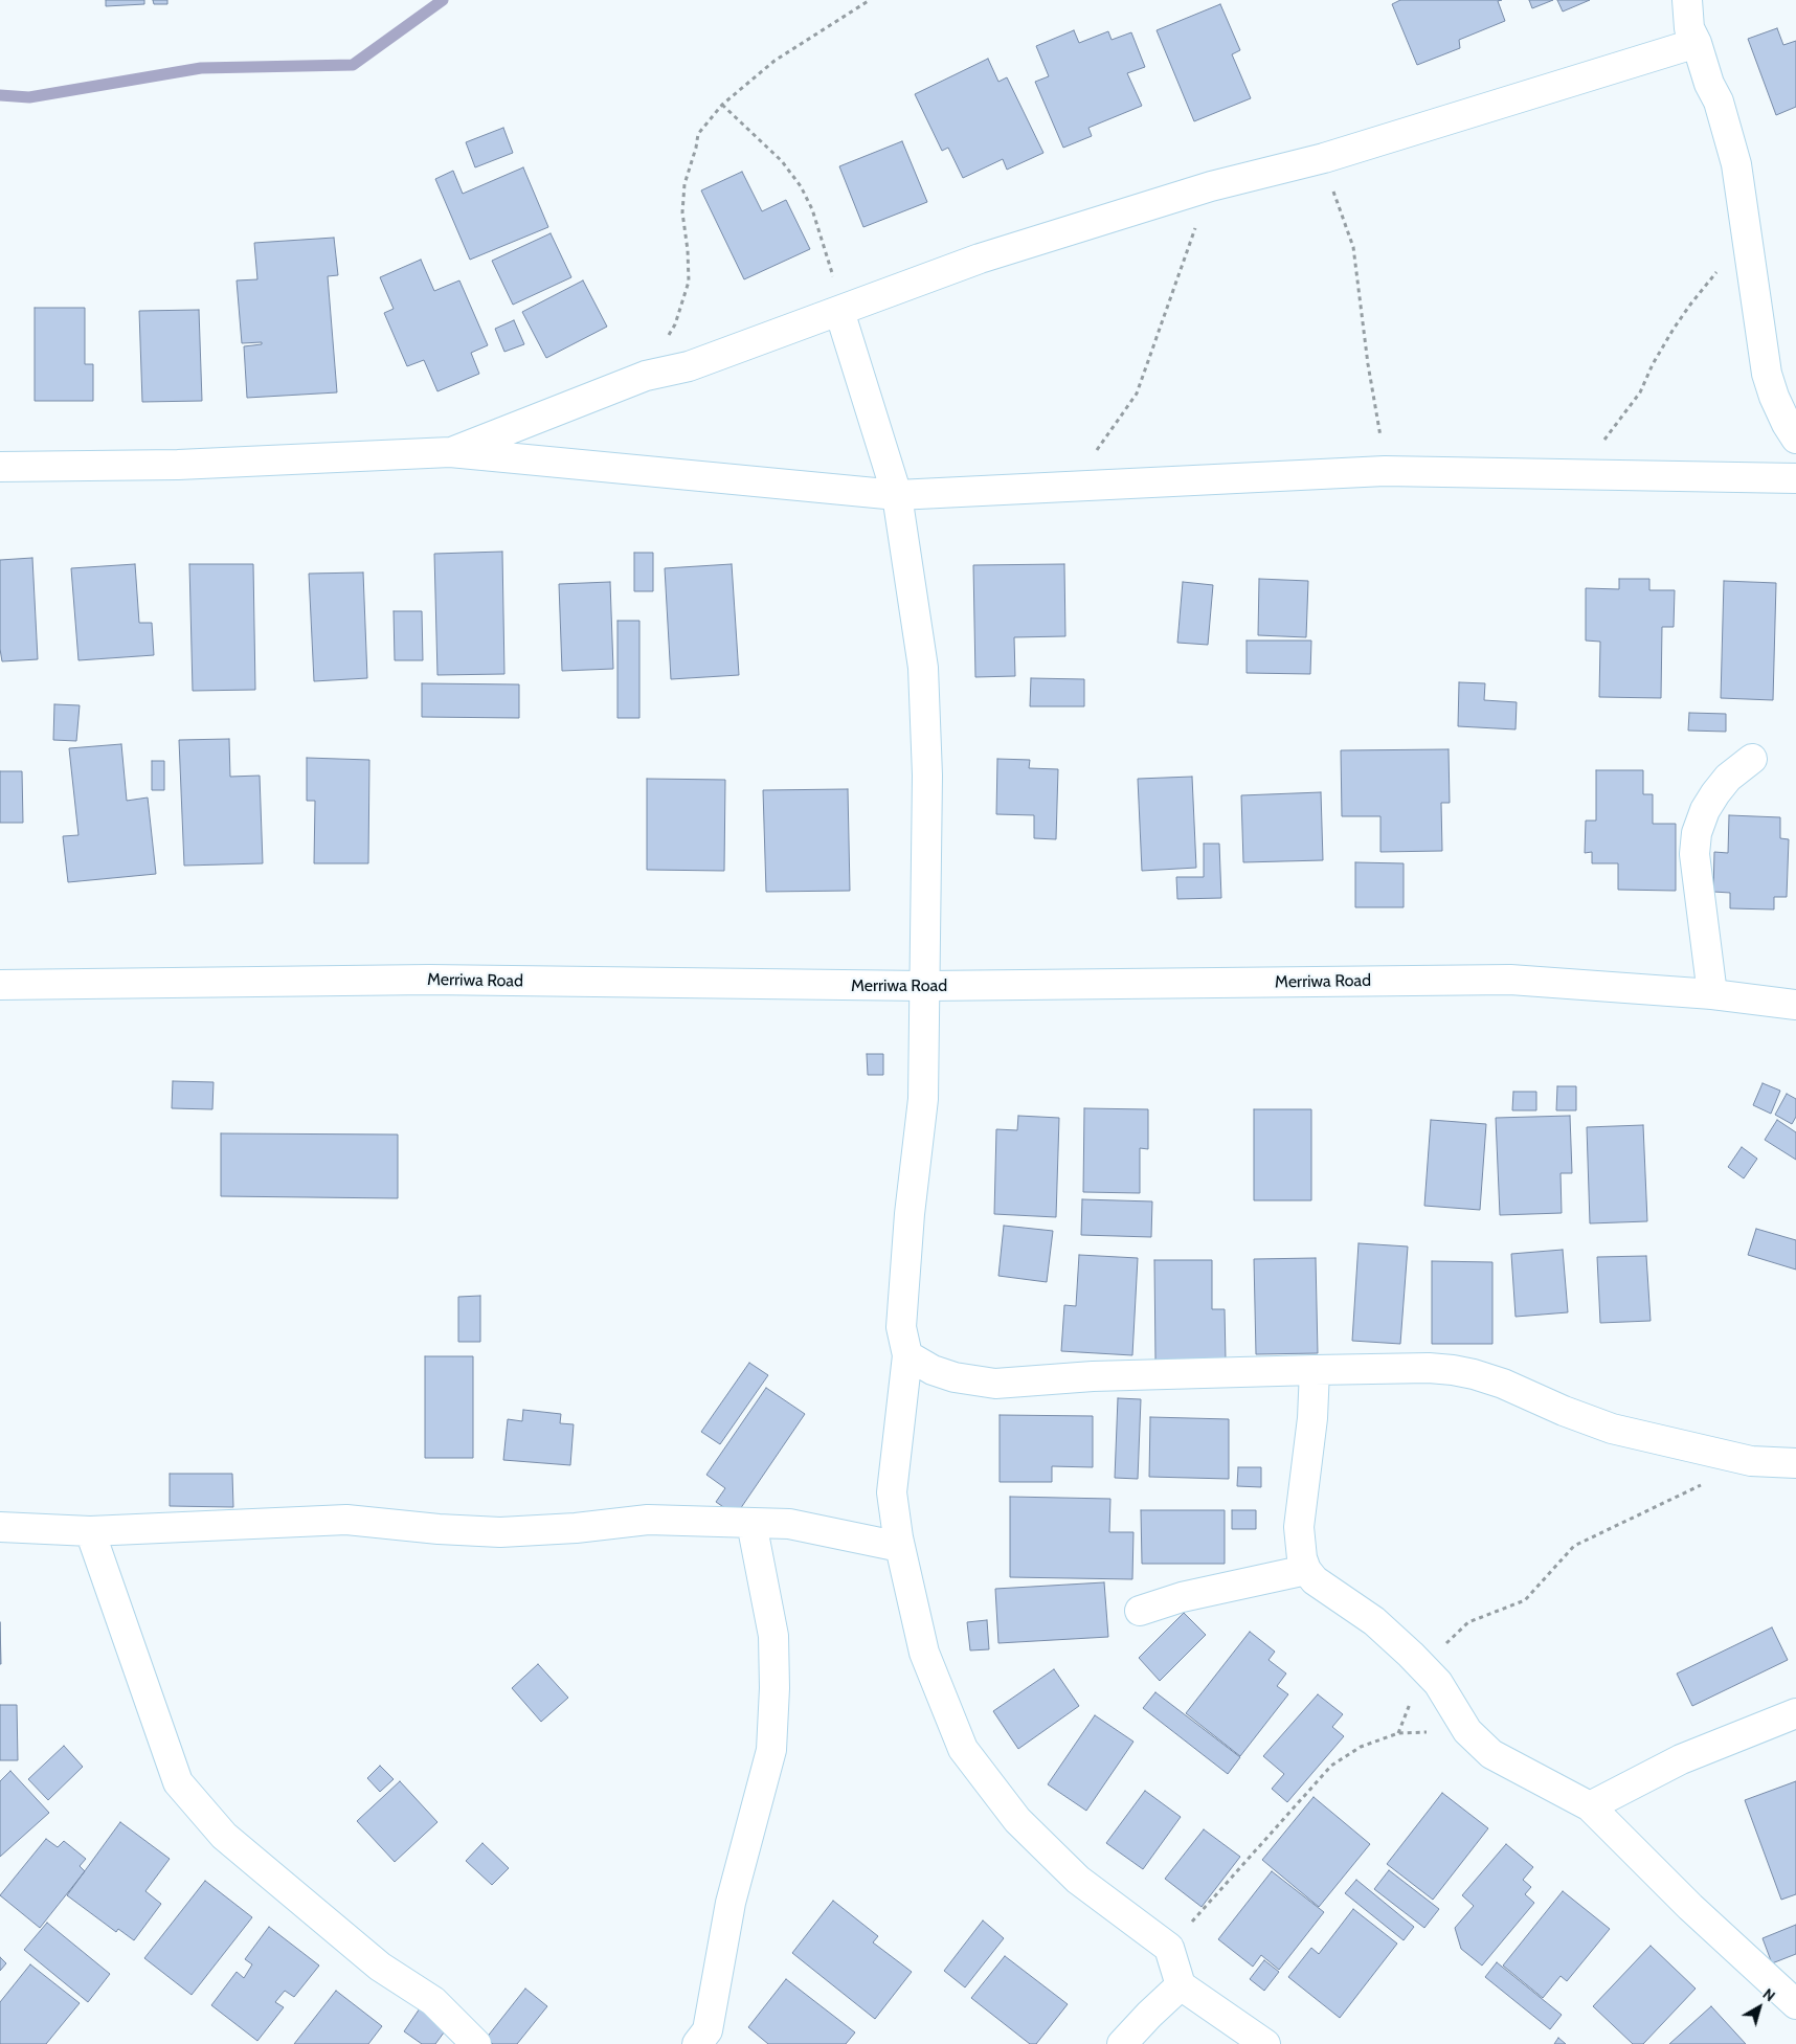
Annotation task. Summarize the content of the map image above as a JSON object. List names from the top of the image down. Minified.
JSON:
{"streets":{"street":["Merriwa Road"]},"north":"top right"}
